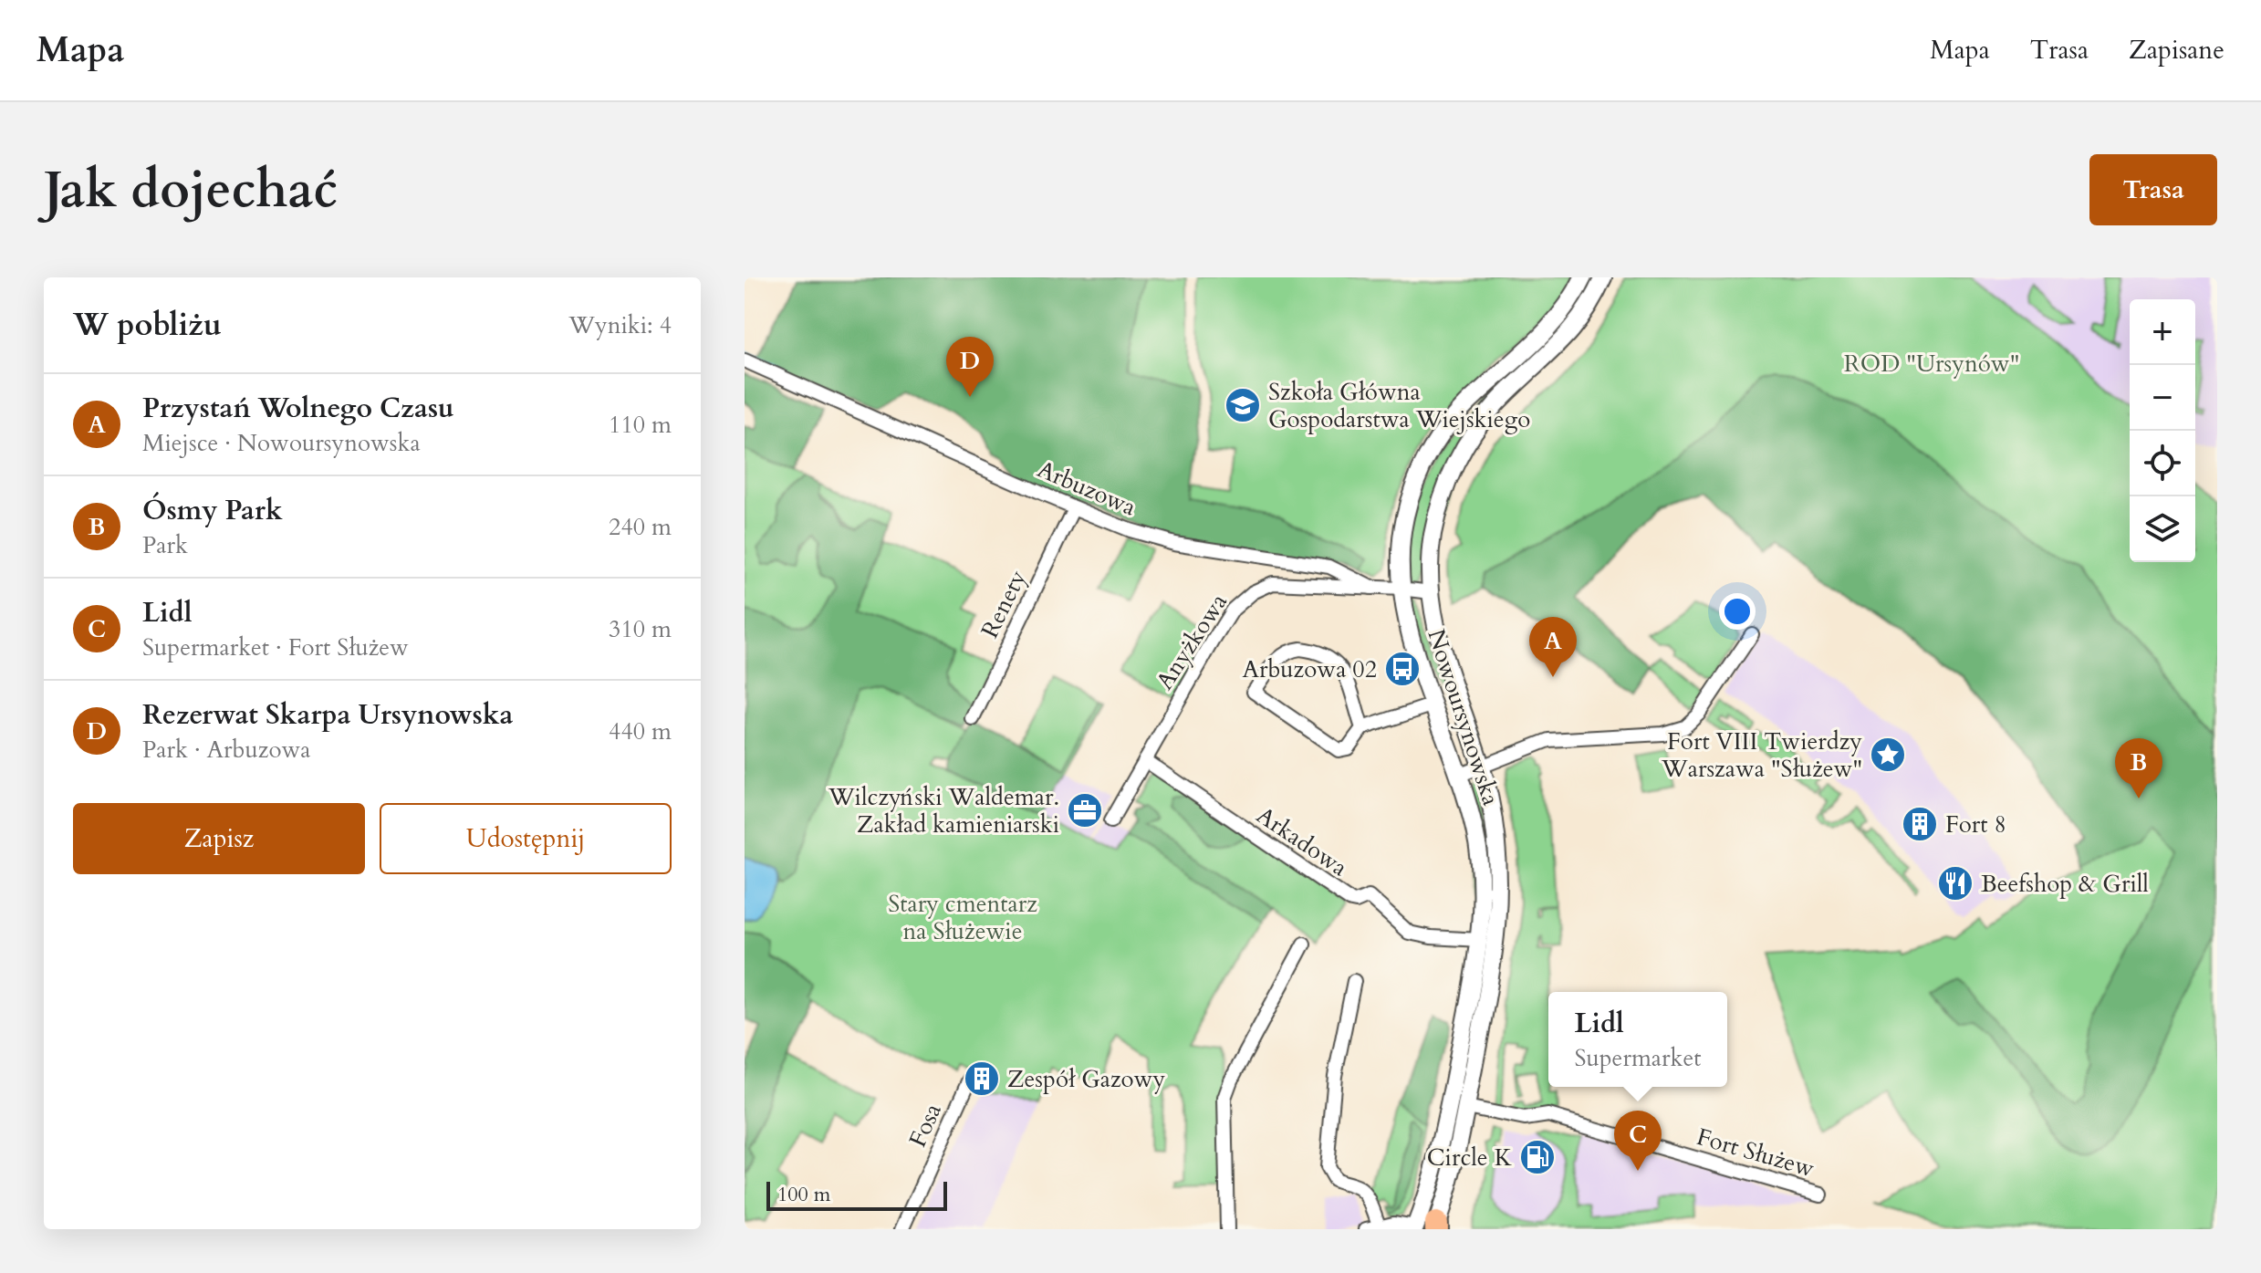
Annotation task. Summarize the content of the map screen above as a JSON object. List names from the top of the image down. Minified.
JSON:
{"streets":{"street":["Arbuzowa","Renety","Anyżkowa","Nowoursynowska","Arkadowa","Fosa","Fort Służew"]},"crossings":[["Arbuzowa","Renety"],["Arbuzowa","Anyżkowa"],["Arbuzowa","Nowoursynowska"],["Anyżkowa","Arkadowa"],["Nowoursynowska","Arkadowa"],["Nowoursynowska","Fort Służew"]],"parks":["ROD \"Ursynów\"","Stary cmentarz na Służewie"],"places":{"school or university":["Szkoła Główna Gospodarstwa Wiejskiego"],"bus stop":["Arbuzowa 02"],"place":["Fort VIII Twierdzy Warszawa \"Służew\""],"office":["Wilczyński Waldemar. Zakład kamieniarski"],"building":["Fort 8","Zespół Gazowy"],"restaurant":["Beefshop & Grill"],"fuel station":["Circle K"]},"scale_bar":"100 m","page":{"header":"Mapa","nav":["Mapa","Trasa","Zapisane"],"buttons":["Trasa",["Zapisz","Udostępnij"]],"title":"Jak dojechać","heading":["W pobliżu","Wyniki: 4"],"map_buttons":["+","−"],"pins":["D","A","B","C"],"list":[{"mark":"A","name":"Przystań Wolnego Czasu","note":"Miejsce · Nowoursynowska","value":"110 m"},{"mark":"B","name":"Ósmy Park","note":"Park","value":"240 m"},{"mark":"C","name":"Lidl","note":"Supermarket · Fort Służew","value":"310 m"},{"mark":"D","name":"Rezerwat Skarpa Ursynowska","note":"Park · Arbuzowa","value":"440 m"}],"popup":["Lidl","Supermarket"],"scale":"100 m"}}
